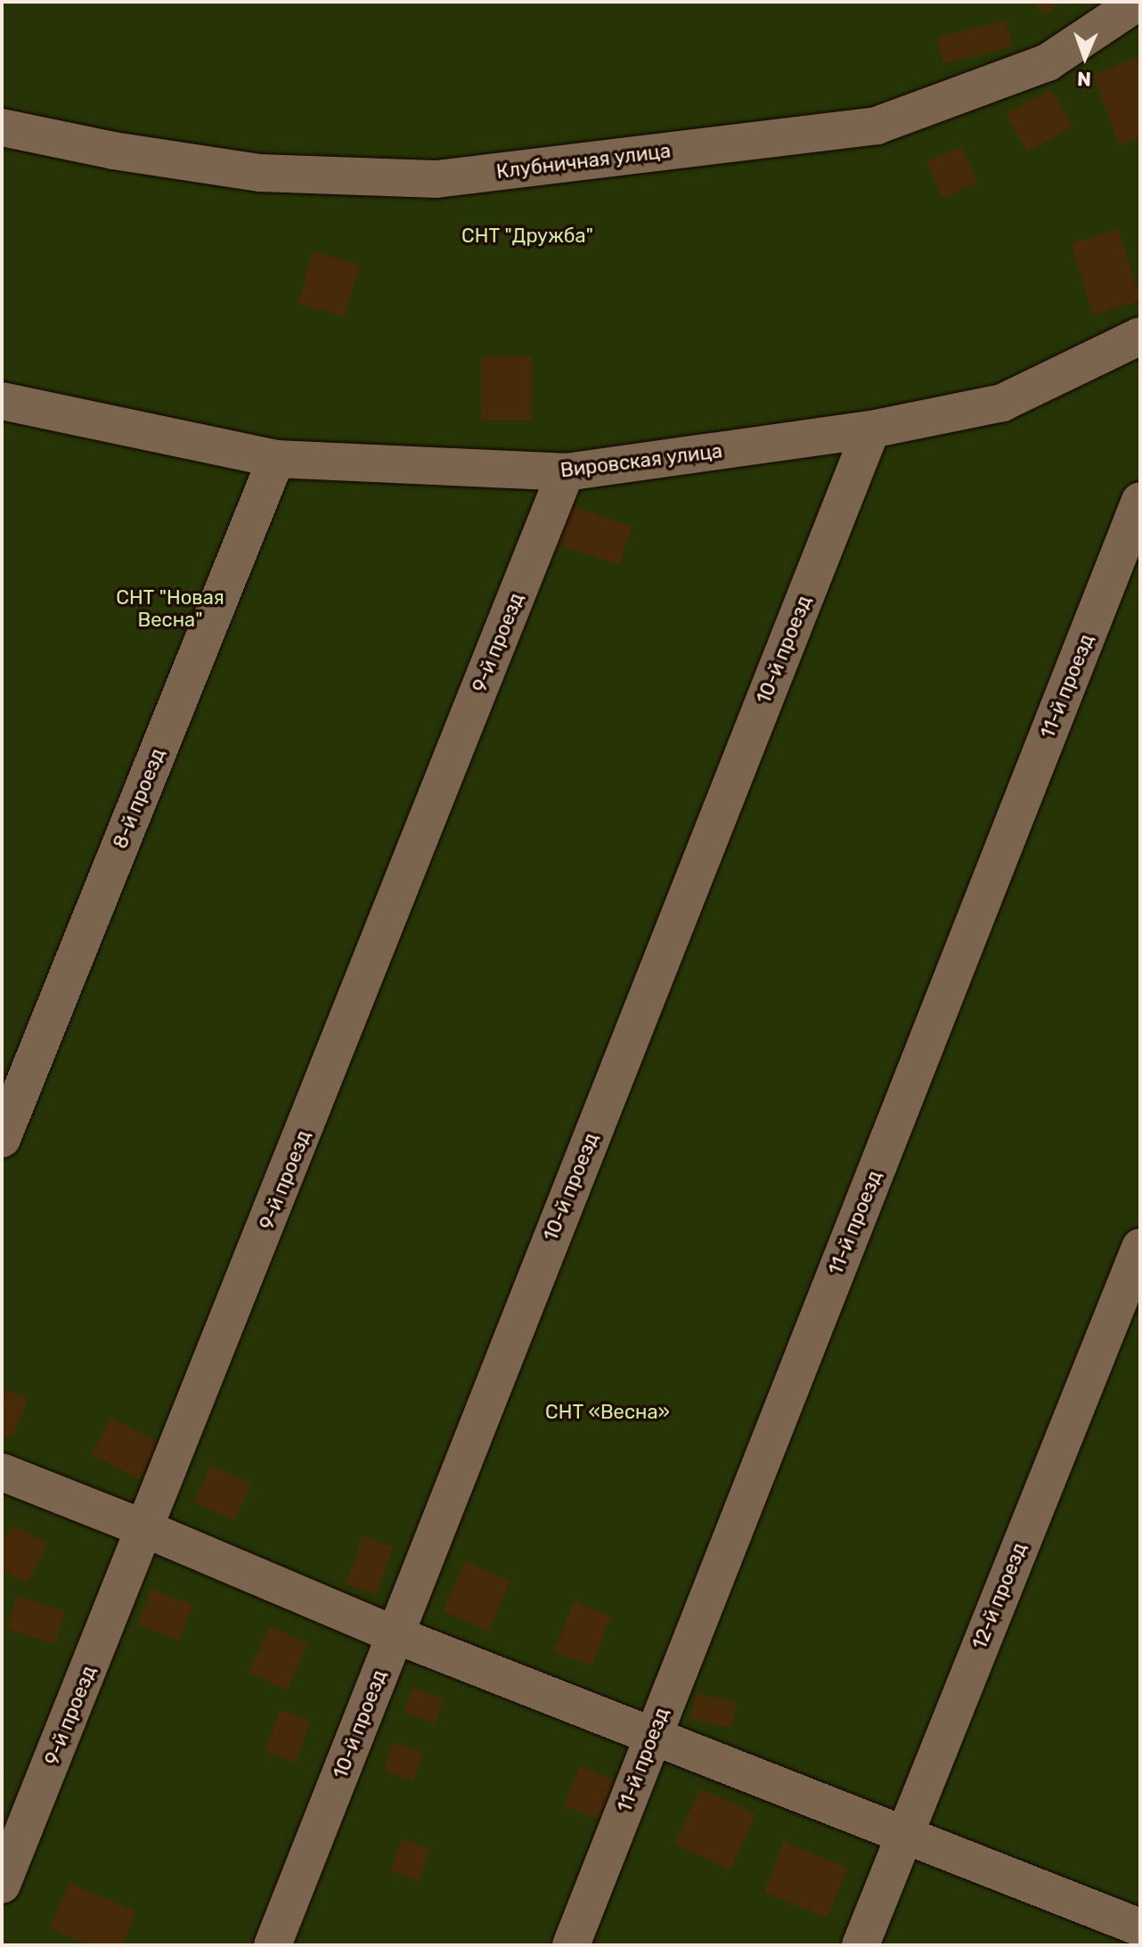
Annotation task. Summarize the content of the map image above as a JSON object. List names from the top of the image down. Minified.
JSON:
{"streets":{"street":["Клубничная улица","Вировская улица","9-й проезд","10-й проезд","11-й проезд","8-й проезд","12-й проезд"]},"crossings":[["Вировская улица","9-й проезд"],["Вировская улица","10-й проезд"],["Вировская улица","8-й проезд"]],"parks":["СНТ \"Дружба\"","СНТ \"Новая Весна\"","СНТ «Весна»"],"north":"bottom"}
